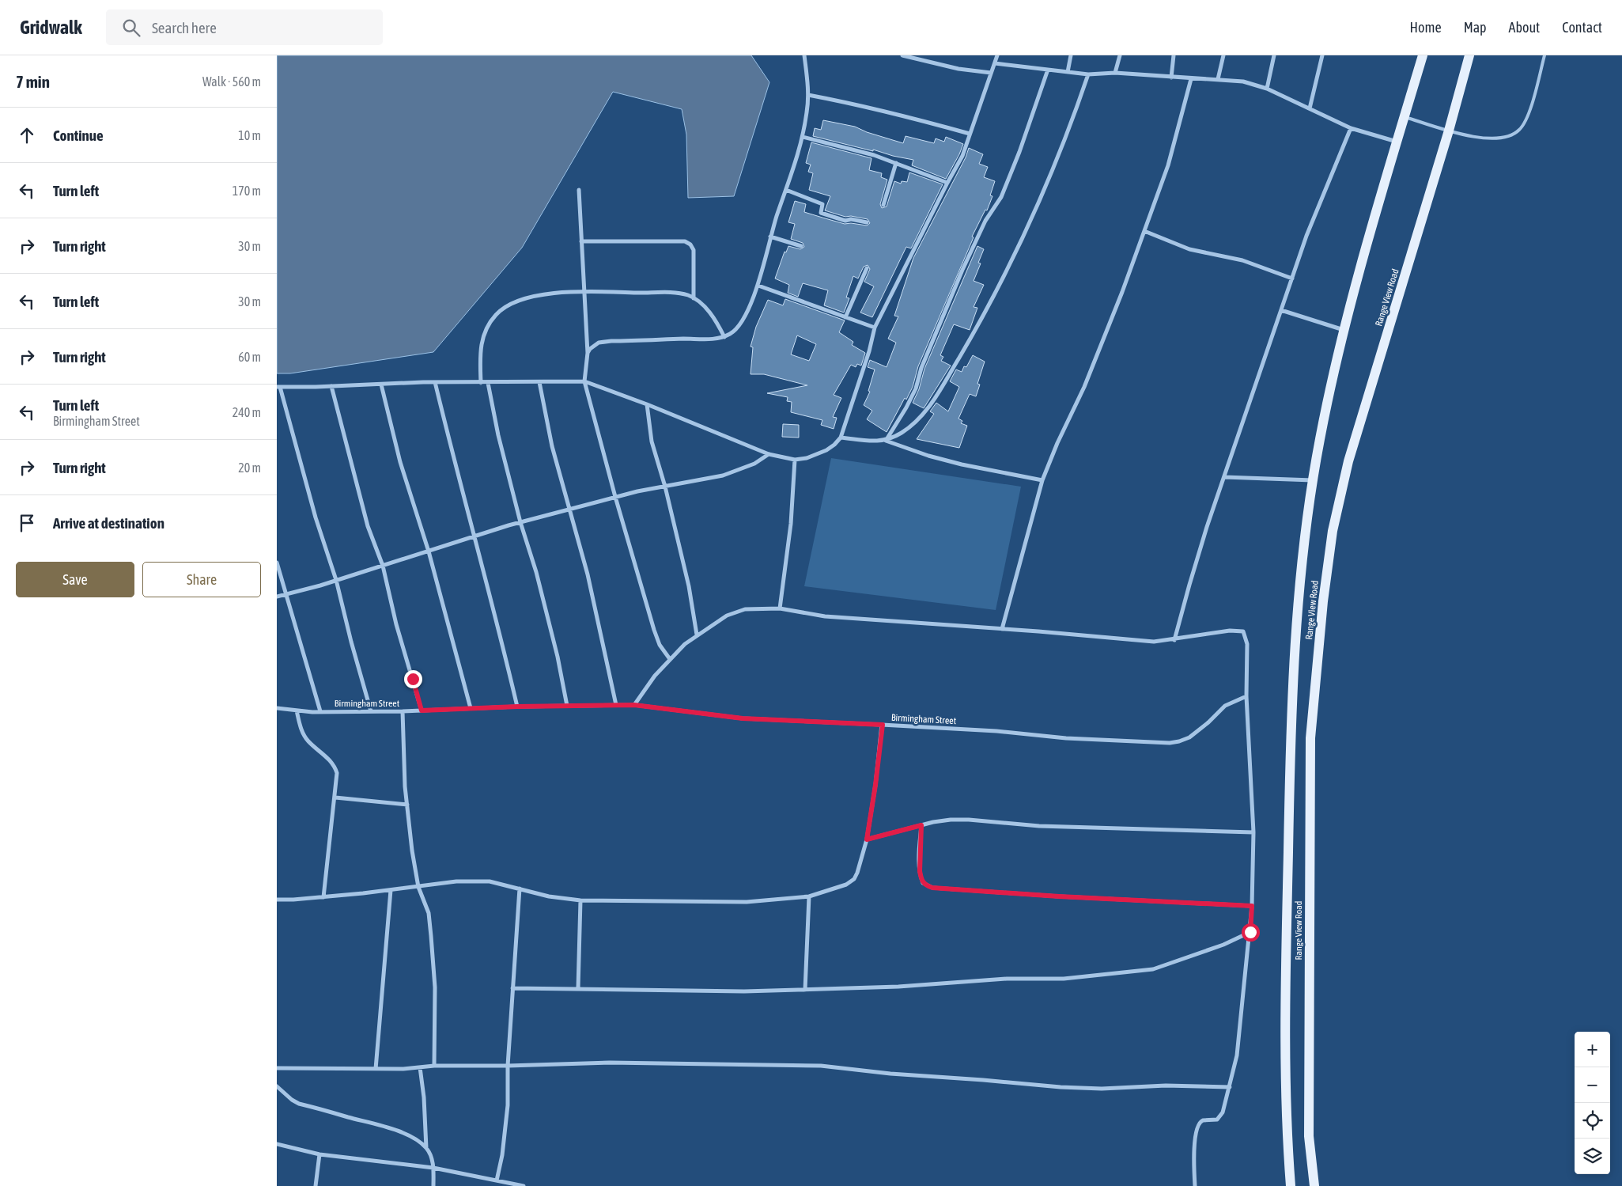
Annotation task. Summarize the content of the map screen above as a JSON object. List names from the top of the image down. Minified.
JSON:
{"streets":{"main road":["Range View Road"],"street":["Birmingham Street"]},"page":{"header":"Gridwalk","search":"Search here","nav":["Home","Map","About","Contact"],"heading":["7 min","Walk · 560 m"],"list":[["Continue","10 m"],["Turn left","170 m"],["Turn right","30 m"],["Turn left","30 m"],["Turn right","60 m"],["Turn left","Birmingham Street","240 m"],["Turn right","20 m"],"Arrive at destination"],"buttons":["Save","Share"],"map_buttons":["+","−"]}}
